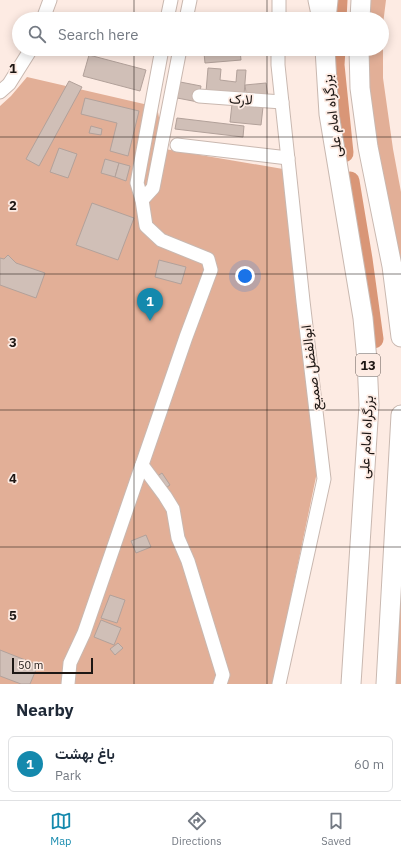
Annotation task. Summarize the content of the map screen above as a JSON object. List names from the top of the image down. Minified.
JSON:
{"streets":{"highway":["بزرگراه امام علی","13"],"street":["لارک","ابوالفضل صمیع"]},"crossings":[["لارک","ابوالفضل صمیع"]],"scale_bar":"50 m","page":{"search":"Search here","pins":"1","scale":"50 m","heading":"Nearby","list":[{"mark":"1","name":"باغ بهشت","note":"Park","value":"60 m"}],"nav":["Map","Directions","Saved"]},"grid":{"rows":["1","2","3","4","5"]}}
